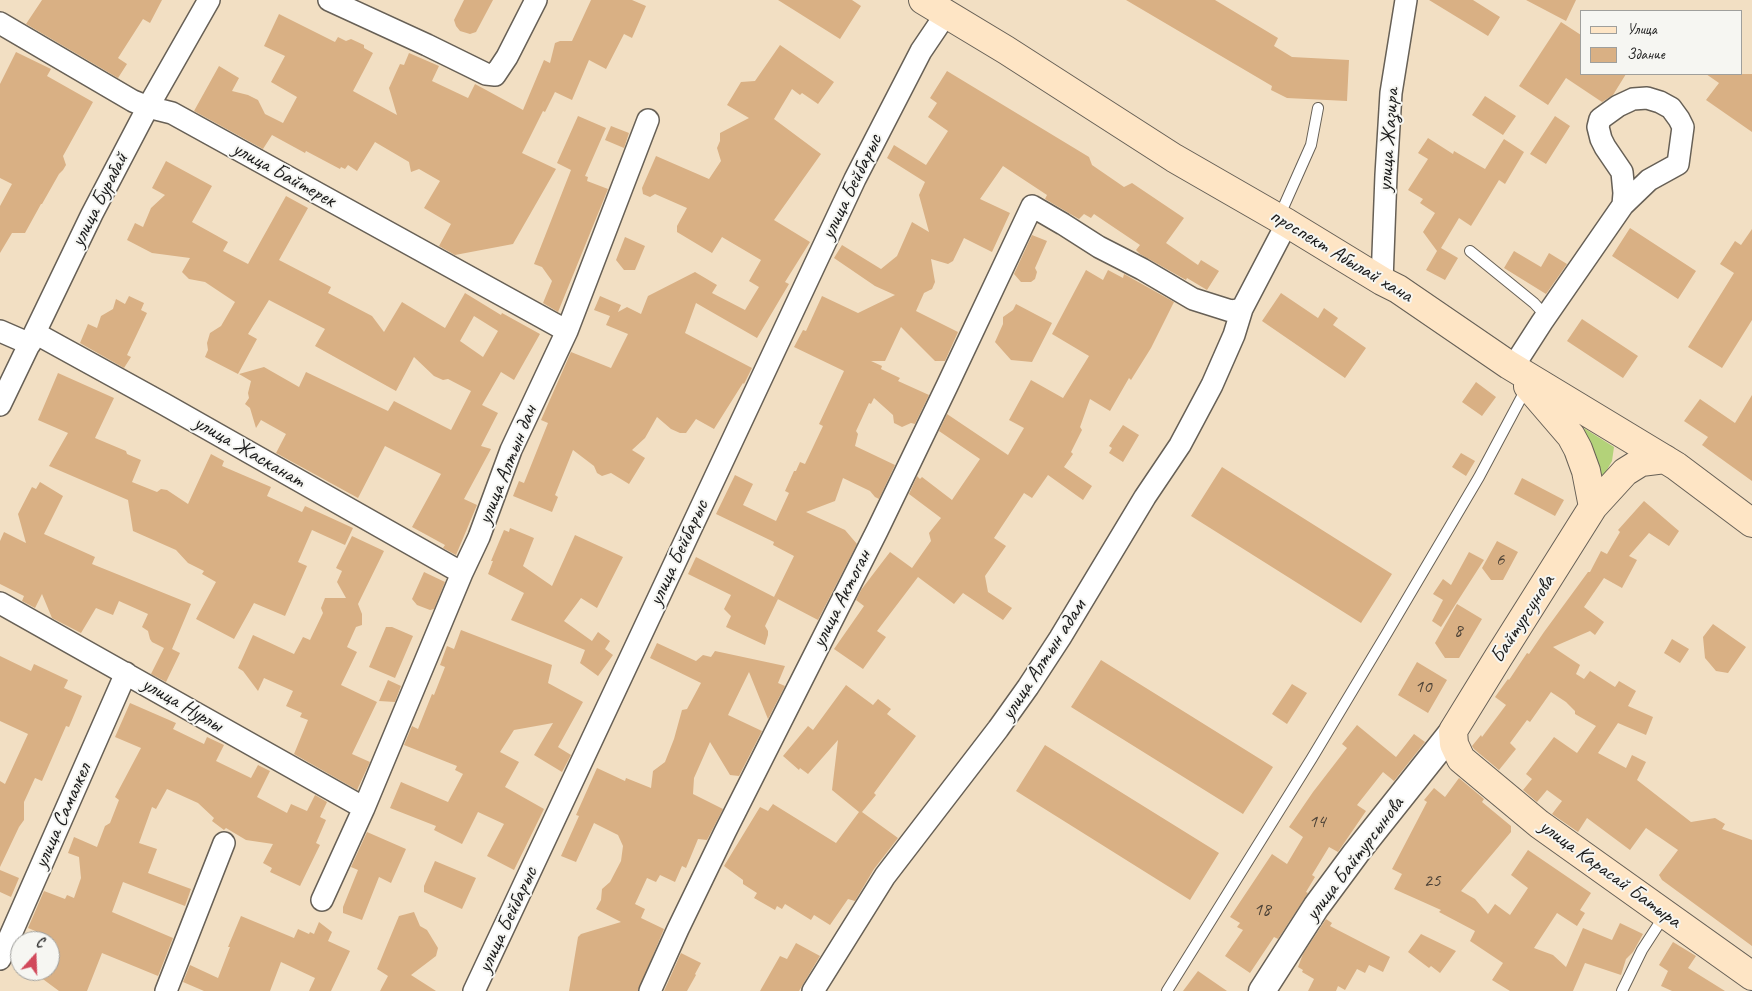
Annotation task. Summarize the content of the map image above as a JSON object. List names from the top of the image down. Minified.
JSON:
{"streets":{"main road":["проспект Абылай хана","Байтурсунова","улица Карасай Батыра"],"street":["улица Жазира","улица Байтерек","улица Бейбарыс","улица Бурабай","улица Жасканат","улица Алтын дан","улица Актоган","улица Алтын адам","улица Нурлы","улица Самалкел","улица Байтурсынова"]},"crossings":[["улица Жазира","проспект Абылай хана"],["улица Байтерек","улица Бурабай"],["улица Байтерек","улица Алтын дан"],["улица Бейбарыс","проспект Абылай хана"],["улица Бурабай","улица Жасканат"],["проспект Абылай хана","Байтурсунова"],["проспект Абылай хана","улица Алтын адам"],["улица Жасканат","улица Алтын дан"],["улица Алтын дан","улица Нурлы"],["улица Актоган","улица Алтын адам"],["Байтурсунова","улица Байтурсынова"],["Байтурсунова","улица Карасай Батыра"],["улица Нурлы","улица Самалкел"],["улица Байтурсынова","улица Карасай Батыра"]],"house_numbers":["6","8","10","14","25","18"],"legend":["Улица","Здание"],"north":"top"}
